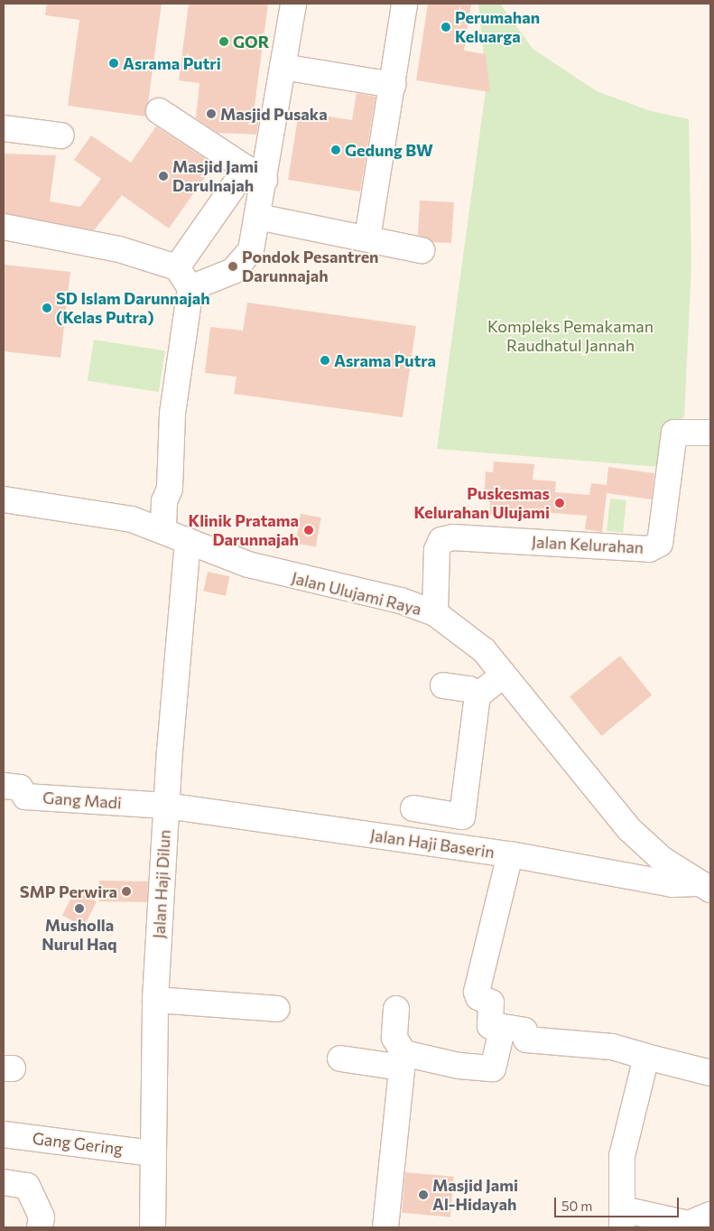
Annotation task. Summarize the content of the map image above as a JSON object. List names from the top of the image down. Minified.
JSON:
{"streets":{"street":["Jalan Kelurahan","Jalan Ulujami Raya","Gang Madi","Jalan Haji Baserin","Jalan Haji Dilun","Gang Gering"]},"crossings":[["Jalan Kelurahan","Jalan Ulujami Raya"],["Jalan Ulujami Raya","Jalan Haji Baserin"],["Jalan Ulujami Raya","Jalan Haji Dilun"],["Gang Madi","Jalan Haji Baserin"],["Gang Madi","Jalan Haji Dilun"],["Jalan Haji Baserin","Jalan Haji Dilun"],["Jalan Haji Dilun","Gang Gering"]],"parks":["Kompleks Pemakaman Raudhatul Jannah"],"places":["Perumahan Keluarga","GOR","Asrama Putri","Masjid Pusaka","Gedung BW","Masjid Jami Darulnajah","Pondok Pesantren Darunnajah","SD Islam Darunnajah (Kelas Putra)","Asrama Putra","Puskesmas Kelurahan Ulujami","Klinik Pratama Darunnajah","SMP Perwira","Musholla Nurul Haq","Masjid Jami Al-Hidayah"],"scale_bar":"50 m"}
